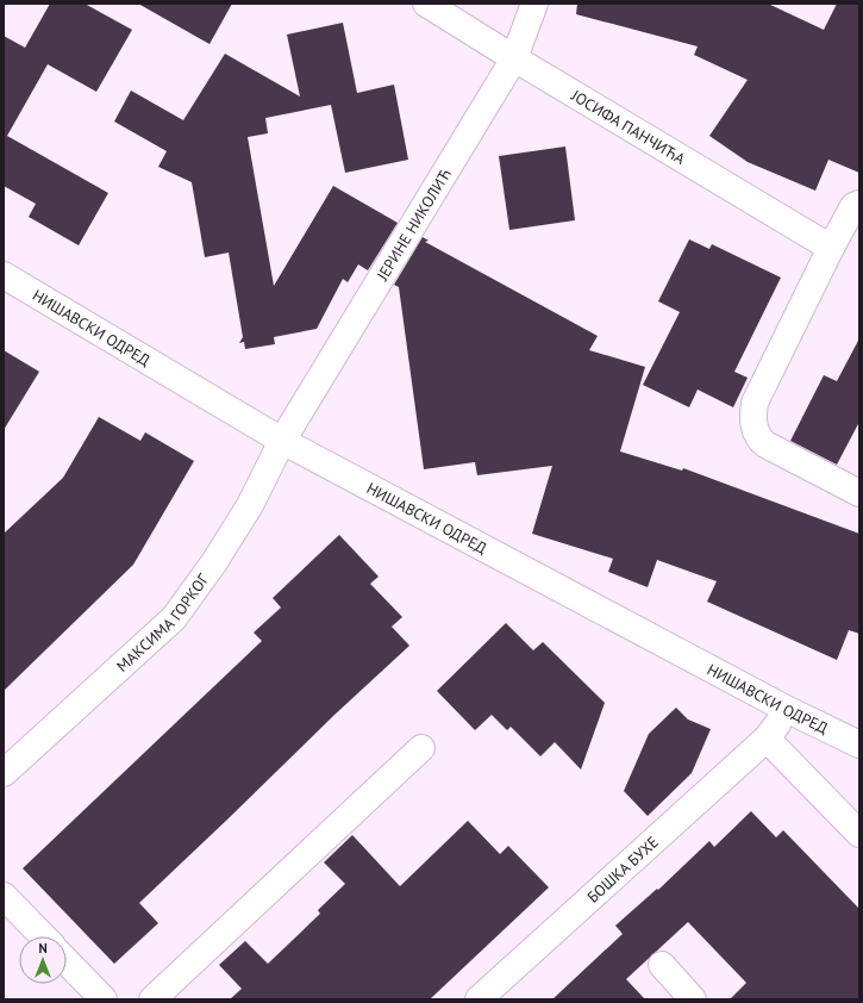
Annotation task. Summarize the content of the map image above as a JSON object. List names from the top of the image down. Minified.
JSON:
{"streets":{"street":["ЈОСИФА ПАНЧИЋА","ЈЕРИНЕ НИКОЛИЋ","НИШАВСКИ ОДРЕД","МАКСИМА ГОРКОГ","БОШКА БУХЕ"]},"crossings":[["ЈОСИФА ПАНЧИЋА","ЈЕРИНЕ НИКОЛИЋ"],["ЈЕРИНЕ НИКОЛИЋ","НИШАВСКИ ОДРЕД"],["ЈЕРИНЕ НИКОЛИЋ","МАКСИМА ГОРКОГ"],["НИШАВСКИ ОДРЕД","МАКСИМА ГОРКОГ"],["НИШАВСКИ ОДРЕД","БОШКА БУХЕ"]],"north":"top"}
